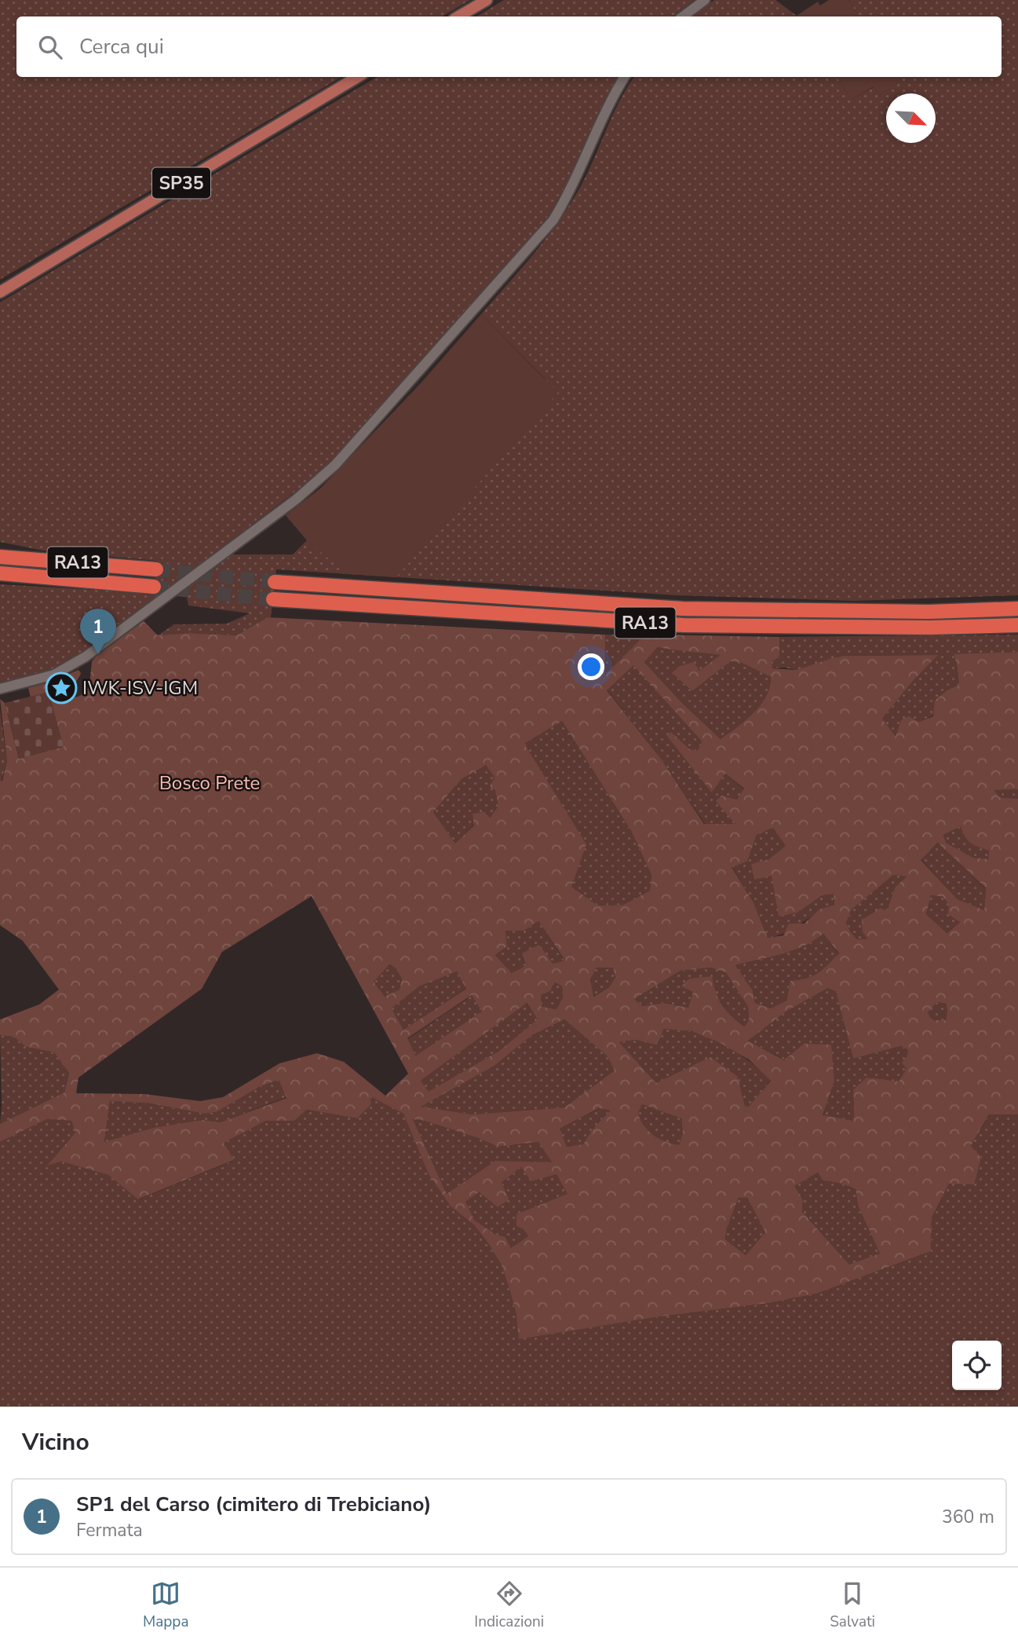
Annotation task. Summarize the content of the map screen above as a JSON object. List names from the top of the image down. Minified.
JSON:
{"streets":{"highway":["RA13"],"main road":["SP35"]},"parks":["Bosco Prete"],"places":{"place":["IWK-ISV-IGM"]},"north":"bottom right","page":{"search":"Cerca qui","pins":"1","heading":"Vicino","list":[{"mark":"1","name":"SP1 del Carso (cimitero di Trebiciano)","note":"Fermata","value":"360 m"}],"nav":["Mappa","Indicazioni","Salvati"]}}
